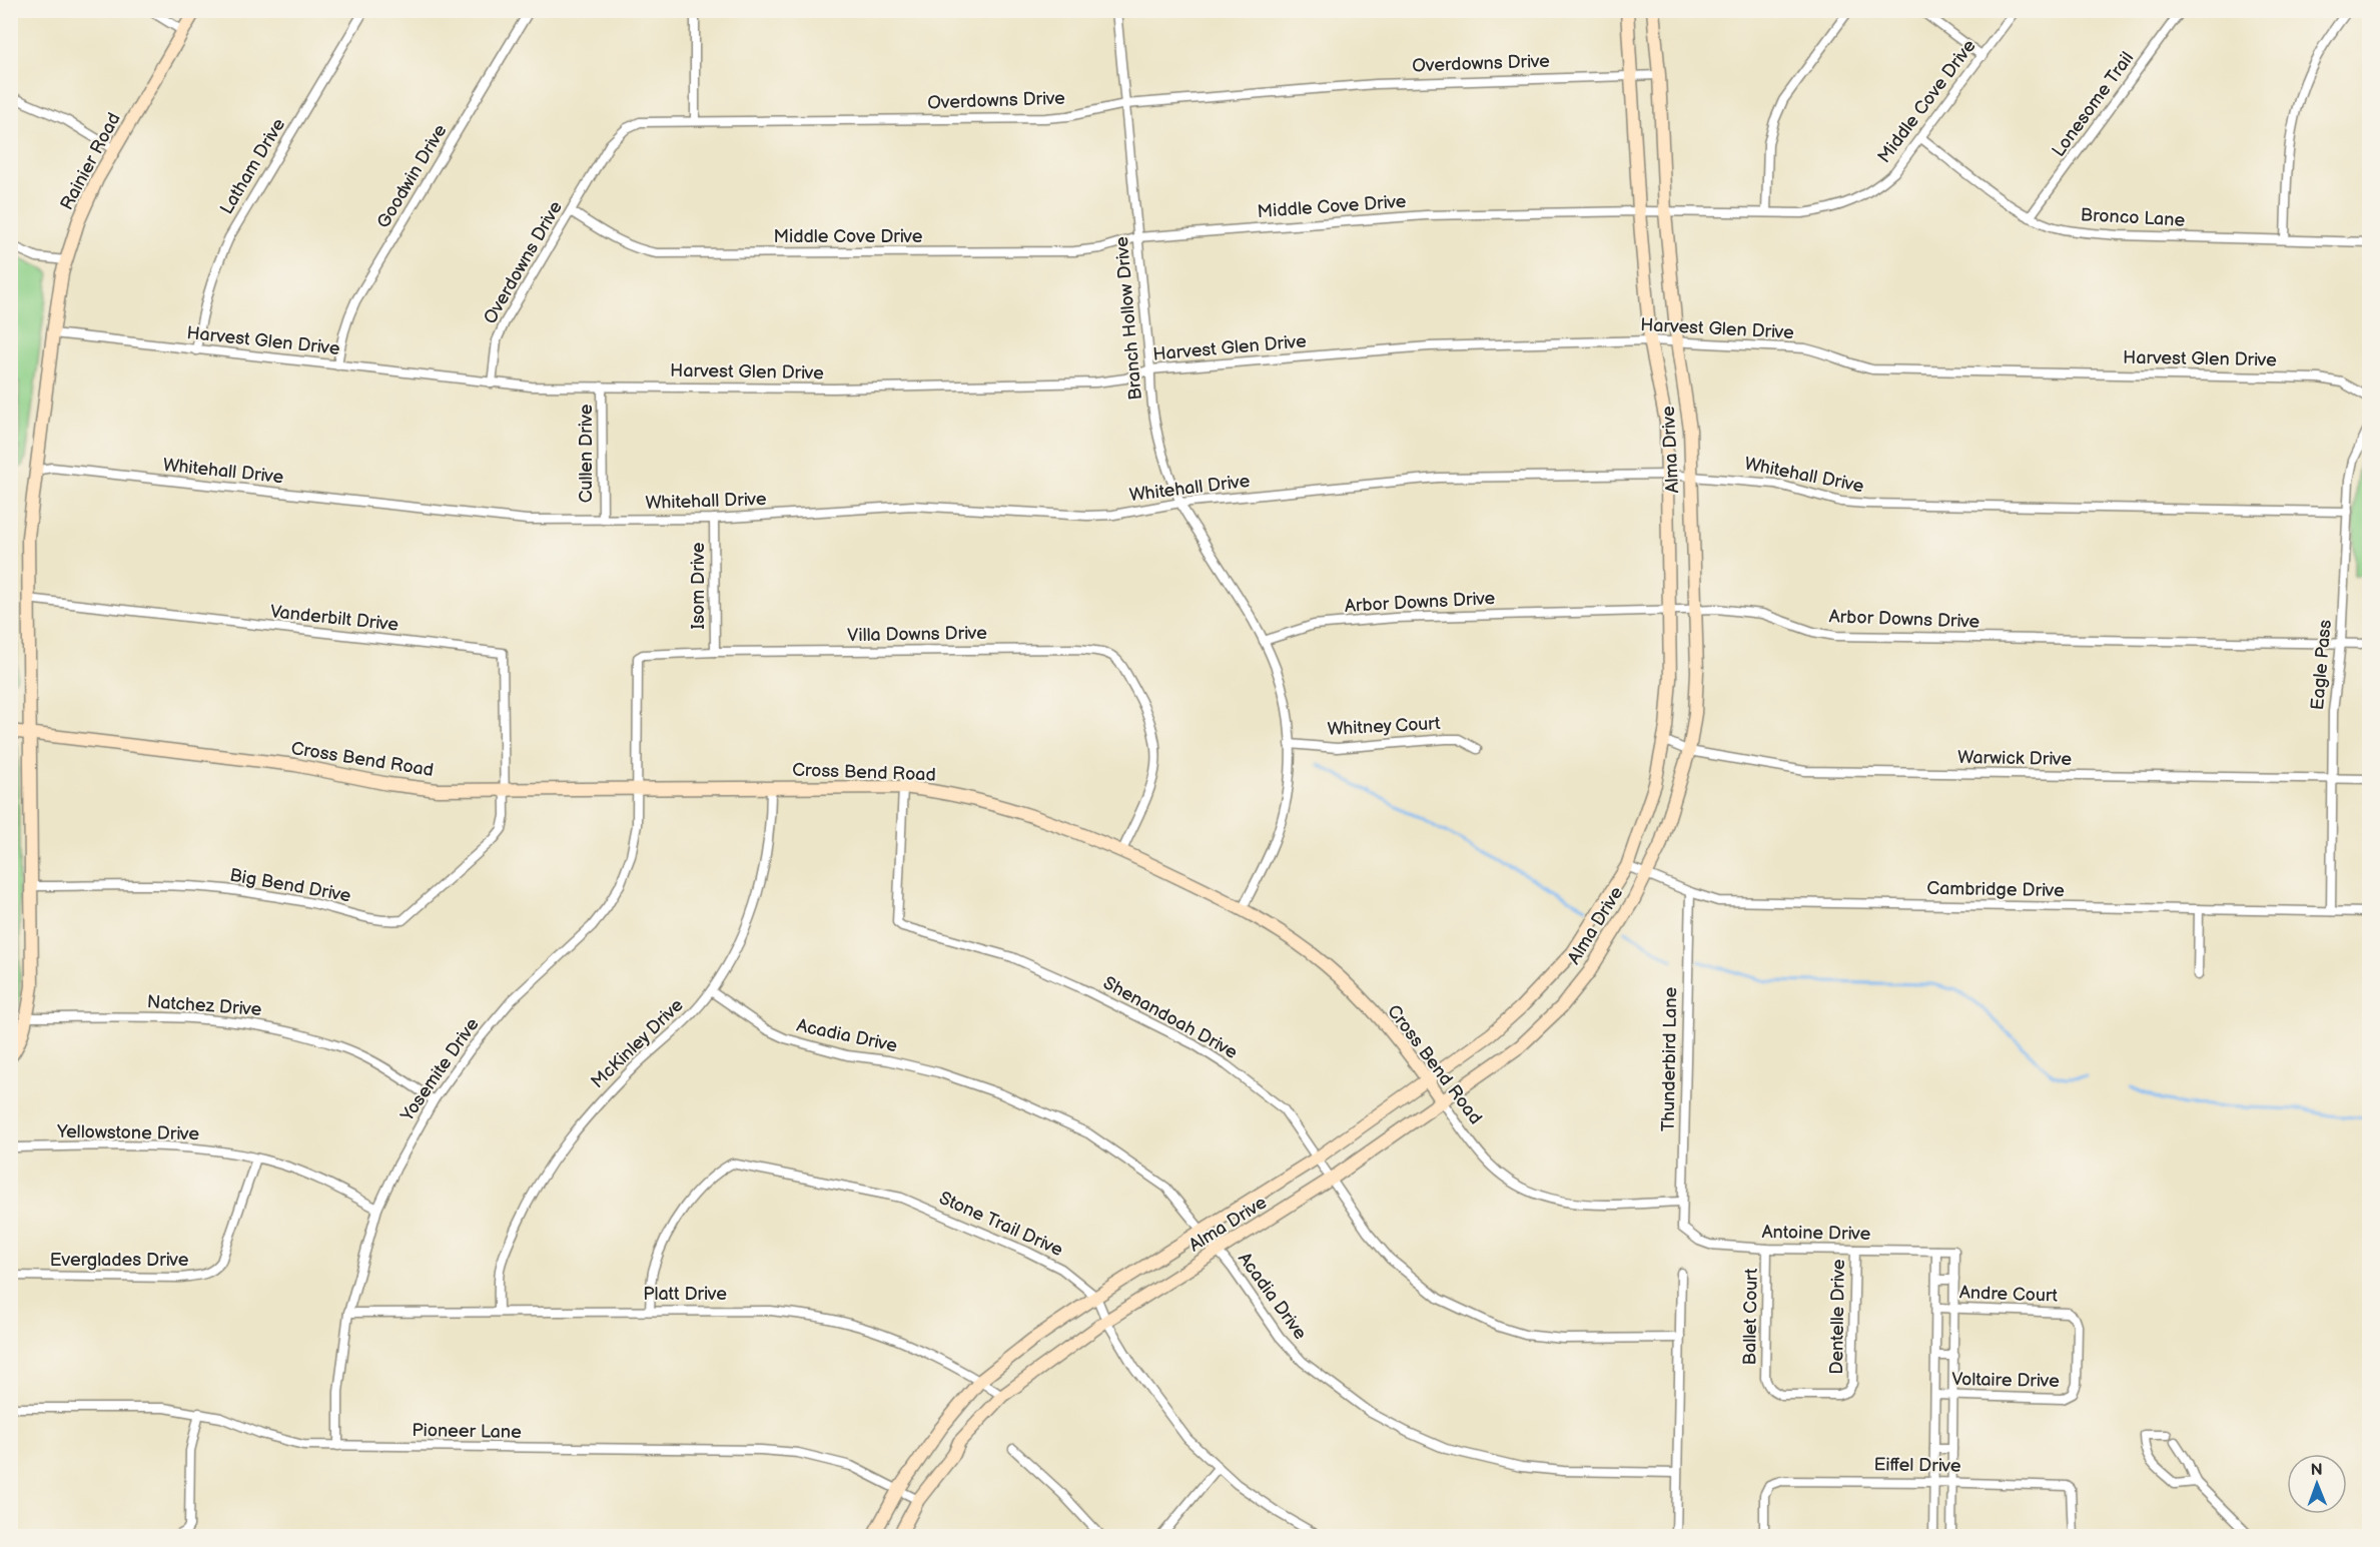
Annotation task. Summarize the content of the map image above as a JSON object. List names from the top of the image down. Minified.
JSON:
{"streets":{"main road":["Rainier Road","Alma Drive","Cross Bend Road"],"street":["Overdowns Drive","Middle Cove Drive","Lonesome Trail","Latham Drive","Goodwin Drive","Bronco Lane","Branch Hollow Drive","Harvest Glen Drive","Cullen Drive","Whitehall Drive","Isom Drive","Arbor Downs Drive","Vanderbilt Drive","Villa Downs Drive","Eagle Pass","Whitney Court","Warwick Drive","Big Bend Drive","Cambridge Drive","Natchez Drive","Shenandoah Drive","Acadia Drive","McKinley Drive","Thunderbird Lane","Yosemite Drive","Yellowstone Drive","Stone Trail Drive","Antoine Drive","Everglades Drive","Platt Drive","Andre Court","Ballet Court","Dentelle Drive","Voltaire Drive","Pioneer Lane","Eiffel Drive"]},"crossings":[["Overdowns Drive","Middle Cove Drive"],["Overdowns Drive","Branch Hollow Drive"],["Overdowns Drive","Harvest Glen Drive"],["Overdowns Drive","Alma Drive"],["Middle Cove Drive","Bronco Lane"],["Middle Cove Drive","Branch Hollow Drive"],["Middle Cove Drive","Alma Drive"],["Lonesome Trail","Bronco Lane"],["Rainier Road","Harvest Glen Drive"],["Rainier Road","Whitehall Drive"],["Rainier Road","Vanderbilt Drive"],["Rainier Road","Cross Bend Road"],["Rainier Road","Big Bend Drive"],["Rainier Road","Natchez Drive"],["Latham Drive","Harvest Glen Drive"],["Goodwin Drive","Harvest Glen Drive"],["Branch Hollow Drive","Harvest Glen Drive"],["Branch Hollow Drive","Whitehall Drive"],["Branch Hollow Drive","Arbor Downs Drive"],["Branch Hollow Drive","Whitney Court"],["Branch Hollow Drive","Cross Bend Road"],["Harvest Glen Drive","Alma Drive"],["Harvest Glen Drive","Cullen Drive"],["Alma Drive","Whitehall Drive"],["Alma Drive","Arbor Downs Drive"],["Alma Drive","Warwick Drive"],["Alma Drive","Cross Bend Road"],["Alma Drive","Cambridge Drive"],["Alma Drive","Shenandoah Drive"],["Alma Drive","Acadia Drive"],["Alma Drive","Stone Trail Drive"],["Alma Drive","Platt Drive"],["Alma Drive","Pioneer Lane"],["Cullen Drive","Whitehall Drive"],["Whitehall Drive","Isom Drive"],["Whitehall Drive","Eagle Pass"],["Isom Drive","Villa Downs Drive"],["Arbor Downs Drive","Eagle Pass"],["Vanderbilt Drive","Cross Bend Road"],["Vanderbilt Drive","Big Bend Drive"],["Villa Downs Drive","Cross Bend Road"],["Villa Downs Drive","Yosemite Drive"],["Eagle Pass","Warwick Drive"],["Eagle Pass","Cambridge Drive"],["Cross Bend Road","Big Bend Drive"],["Cross Bend Road","Shenandoah Drive"],["Cross Bend Road","McKinley Drive"],["Cross Bend Road","Thunderbird Lane"],["Cross Bend Road","Yosemite Drive"],["Cambridge Drive","Thunderbird Lane"],["Natchez Drive","Yosemite Drive"],["Acadia Drive","McKinley Drive"],["McKinley Drive","Platt Drive"],["Thunderbird Lane","Antoine Drive"],["Yosemite Drive","Yellowstone Drive"],["Yosemite Drive","Platt Drive"],["Yosemite Drive","Pioneer Lane"],["Yellowstone Drive","Everglades Drive"],["Stone Trail Drive","Platt Drive"],["Antoine Drive","Ballet Court"],["Antoine Drive","Dentelle Drive"],["Andre Court","Voltaire Drive"],["Ballet Court","Dentelle Drive"]],"north":"top"}
